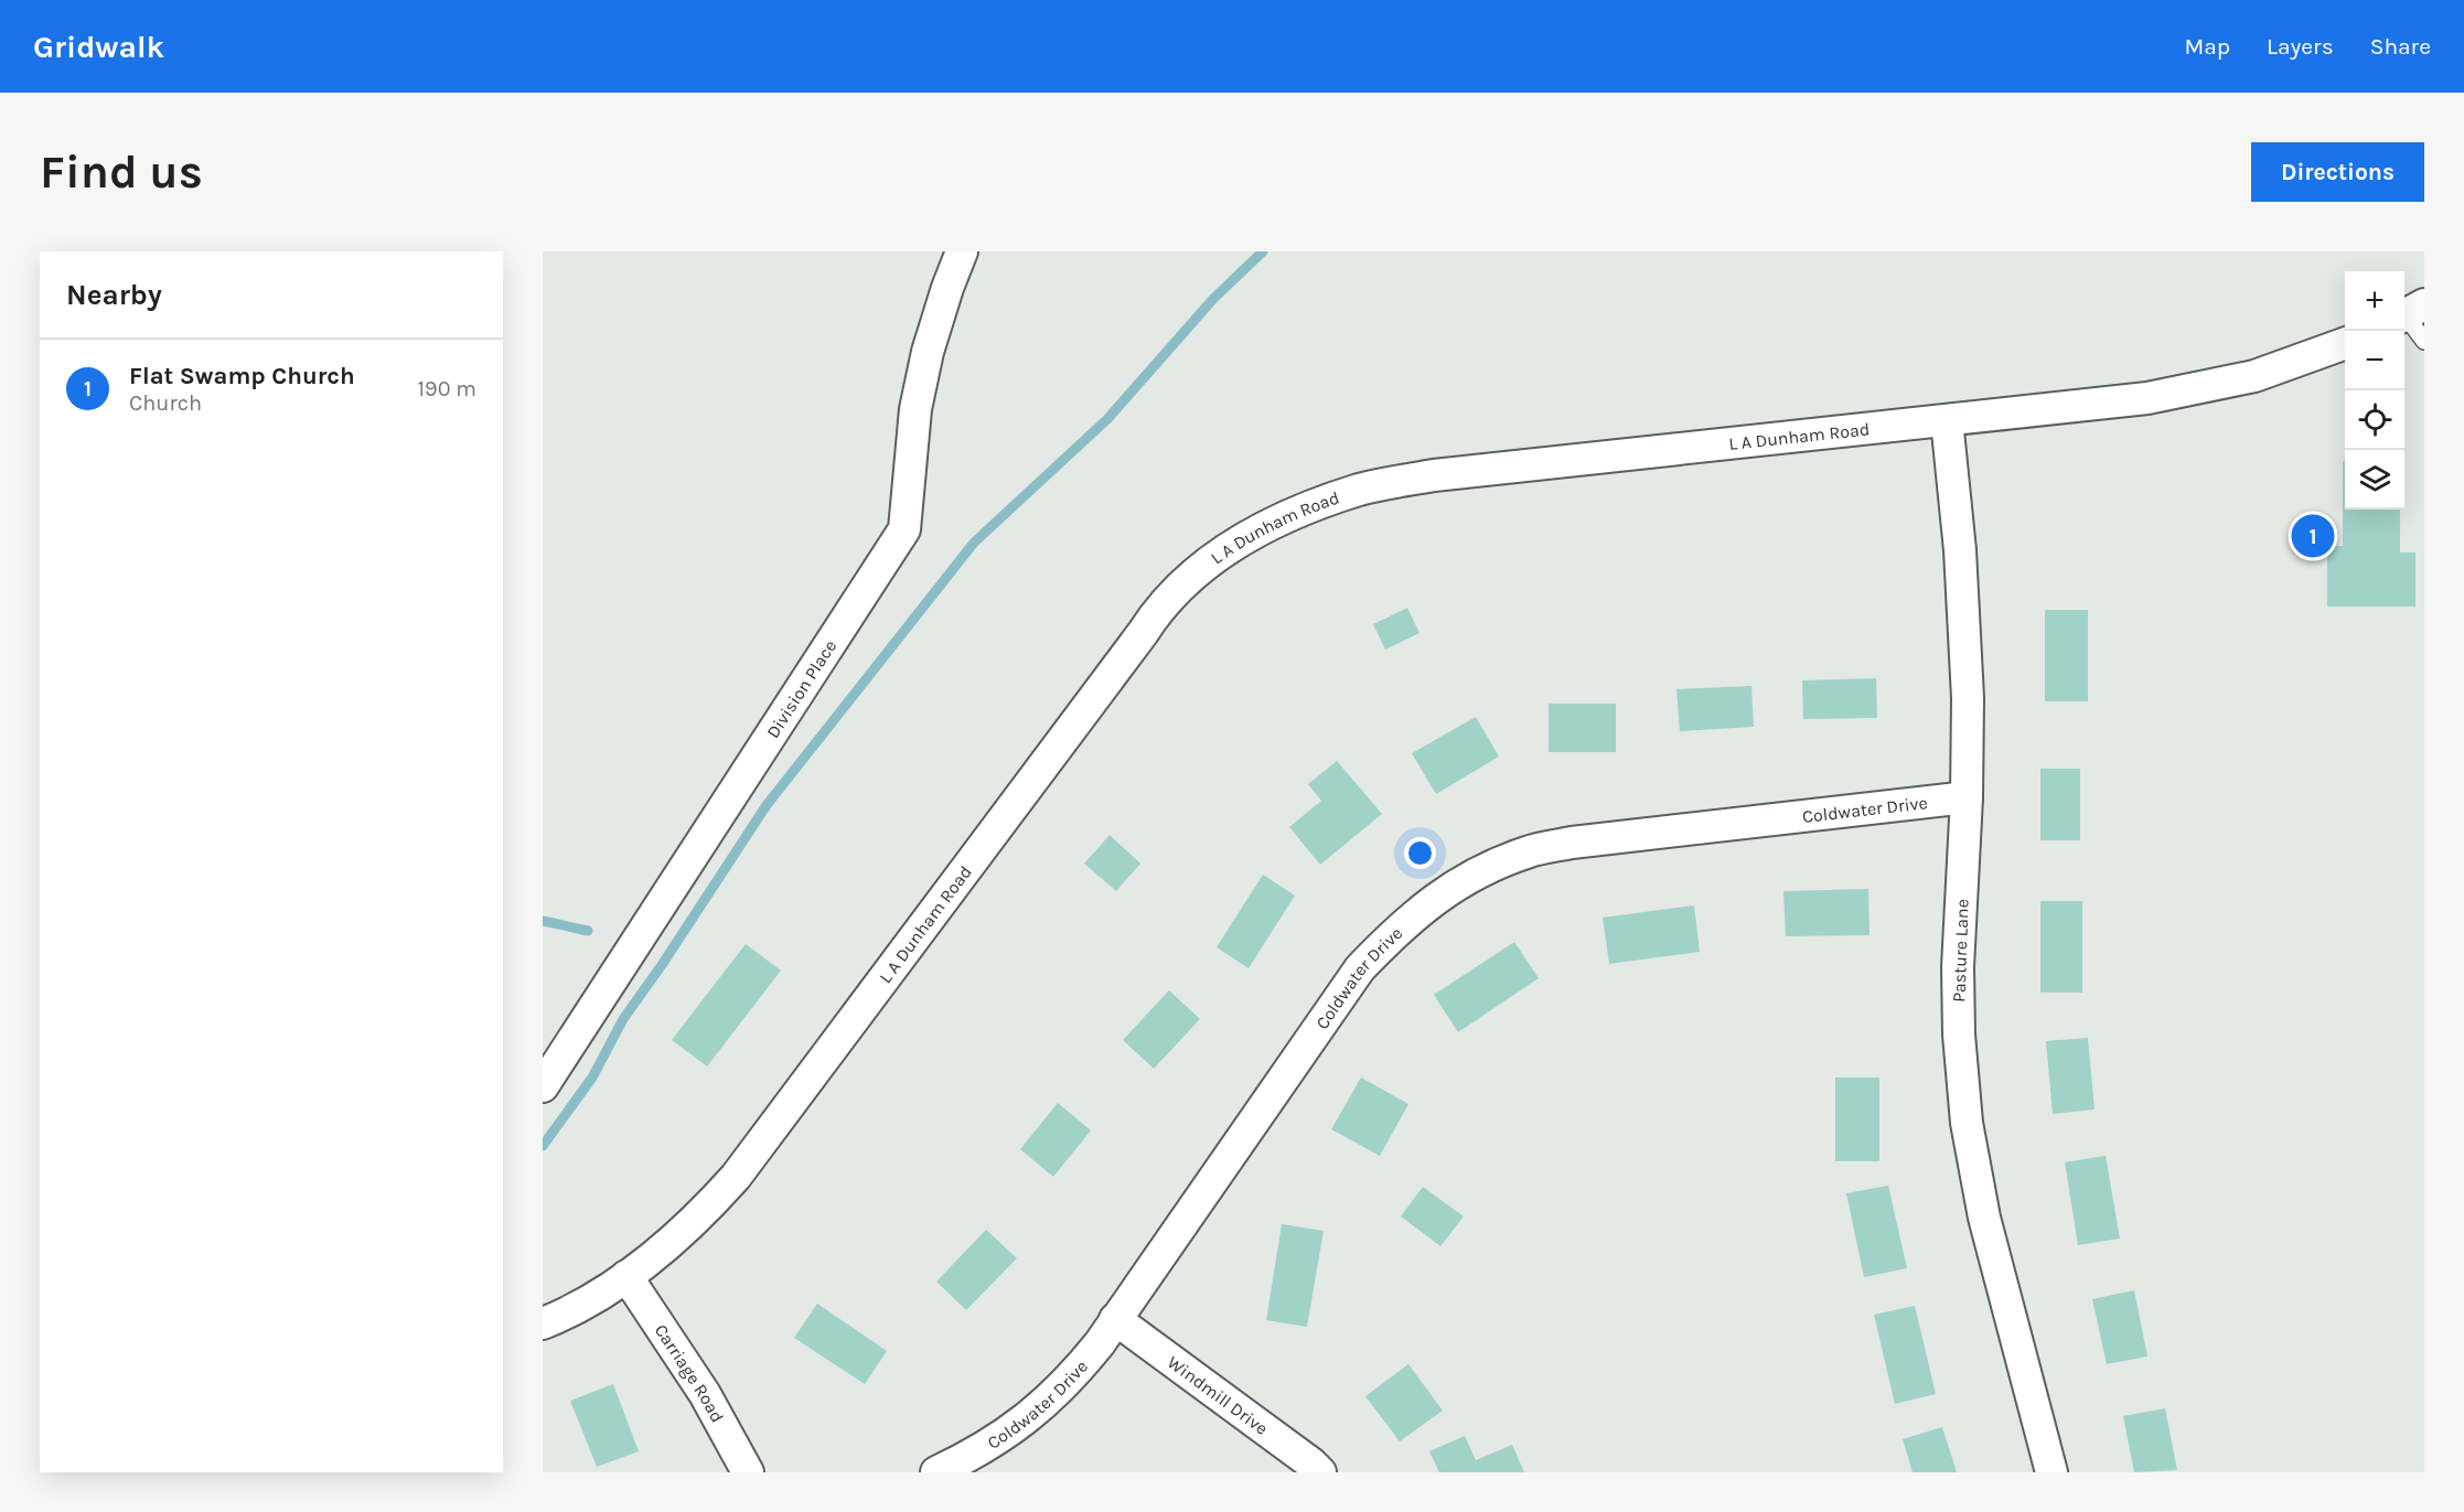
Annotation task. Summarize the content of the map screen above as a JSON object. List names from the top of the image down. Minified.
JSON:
{"streets":{"street":["L A Dunham Road","Division Place","Coldwater Drive","Pasture Lane","Carriage Road","Windmill Drive"]},"crossings":[["L A Dunham Road","Pasture Lane"],["L A Dunham Road","Carriage Road"],["Coldwater Drive","Pasture Lane"],["Coldwater Drive","Windmill Drive"]],"page":{"header":"Gridwalk","nav":["Map","Layers","Share"],"buttons":"Directions","title":"Find us","heading":"Nearby","map_buttons":["+","−"],"list":[{"mark":"1","name":"Flat Swamp Church","note":"Church","value":"190 m"}],"pins":"1"}}
